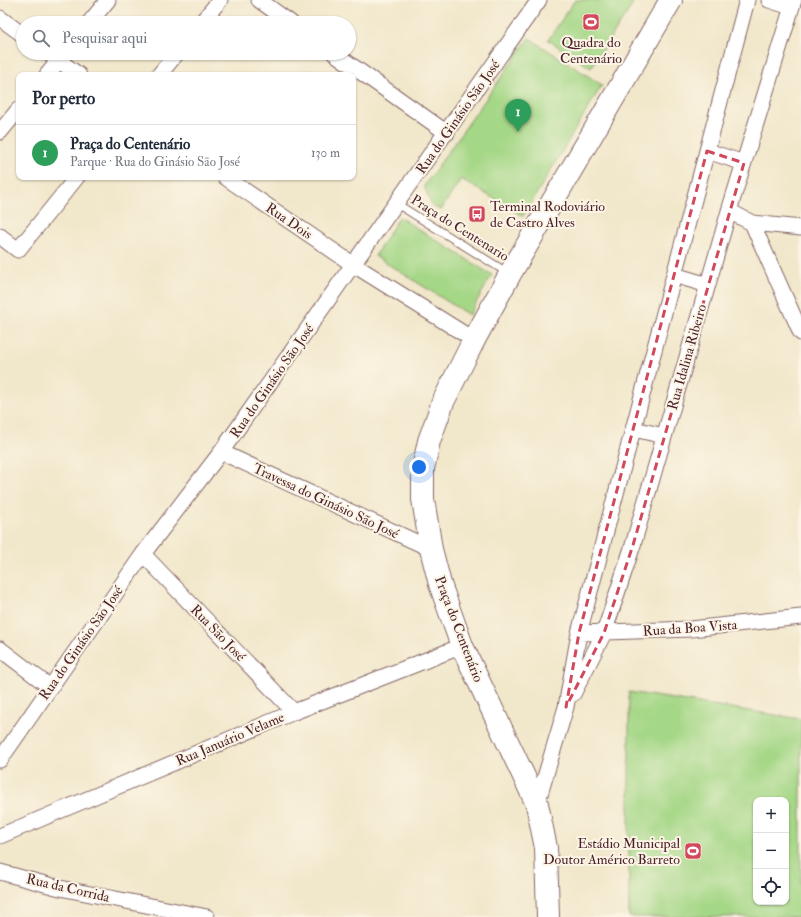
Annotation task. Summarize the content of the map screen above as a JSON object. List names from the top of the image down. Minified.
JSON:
{"streets":{"main road":["Praça do Centenário"],"street":["Rua do Ginásio São José","Rua Dois","Rua Idalina Ribeiro","Travessa do Ginásio São José","Rua da Boa Vista","Rua São José","Rua Januário Velame","Rua da Corrida"],"lane":["Praça do Centenario"]},"crossings":[["Rua do Ginásio São José","Rua Dois"],["Rua do Ginásio São José","Praça do Centenario"],["Rua do Ginásio São José","Travessa do Ginásio São José"],["Rua do Ginásio São José","Rua São José"],["Praça do Centenario","Praça do Centenário"],["Rua Idalina Ribeiro","Rua da Boa Vista"],["Rua Idalina Ribeiro","Praça do Centenário"],["Travessa do Ginásio São José","Praça do Centenário"],["Praça do Centenário","Rua Januário Velame"],["Rua São José","Rua Januário Velame"]],"places":{"sports":["Quadra do Centenário","Estádio Municipal Doutor Américo Barreto"],"bus stop":["Terminal Rodoviário de Castro Alves"]},"page":{"search":"Pesquisar aqui","heading":"Por perto","pins":"1","list":[{"mark":"1","name":"Praça do Centenário","note":"Parque · Rua do Ginásio São José","value":"130 m"}],"map_buttons":["+","−"]}}
